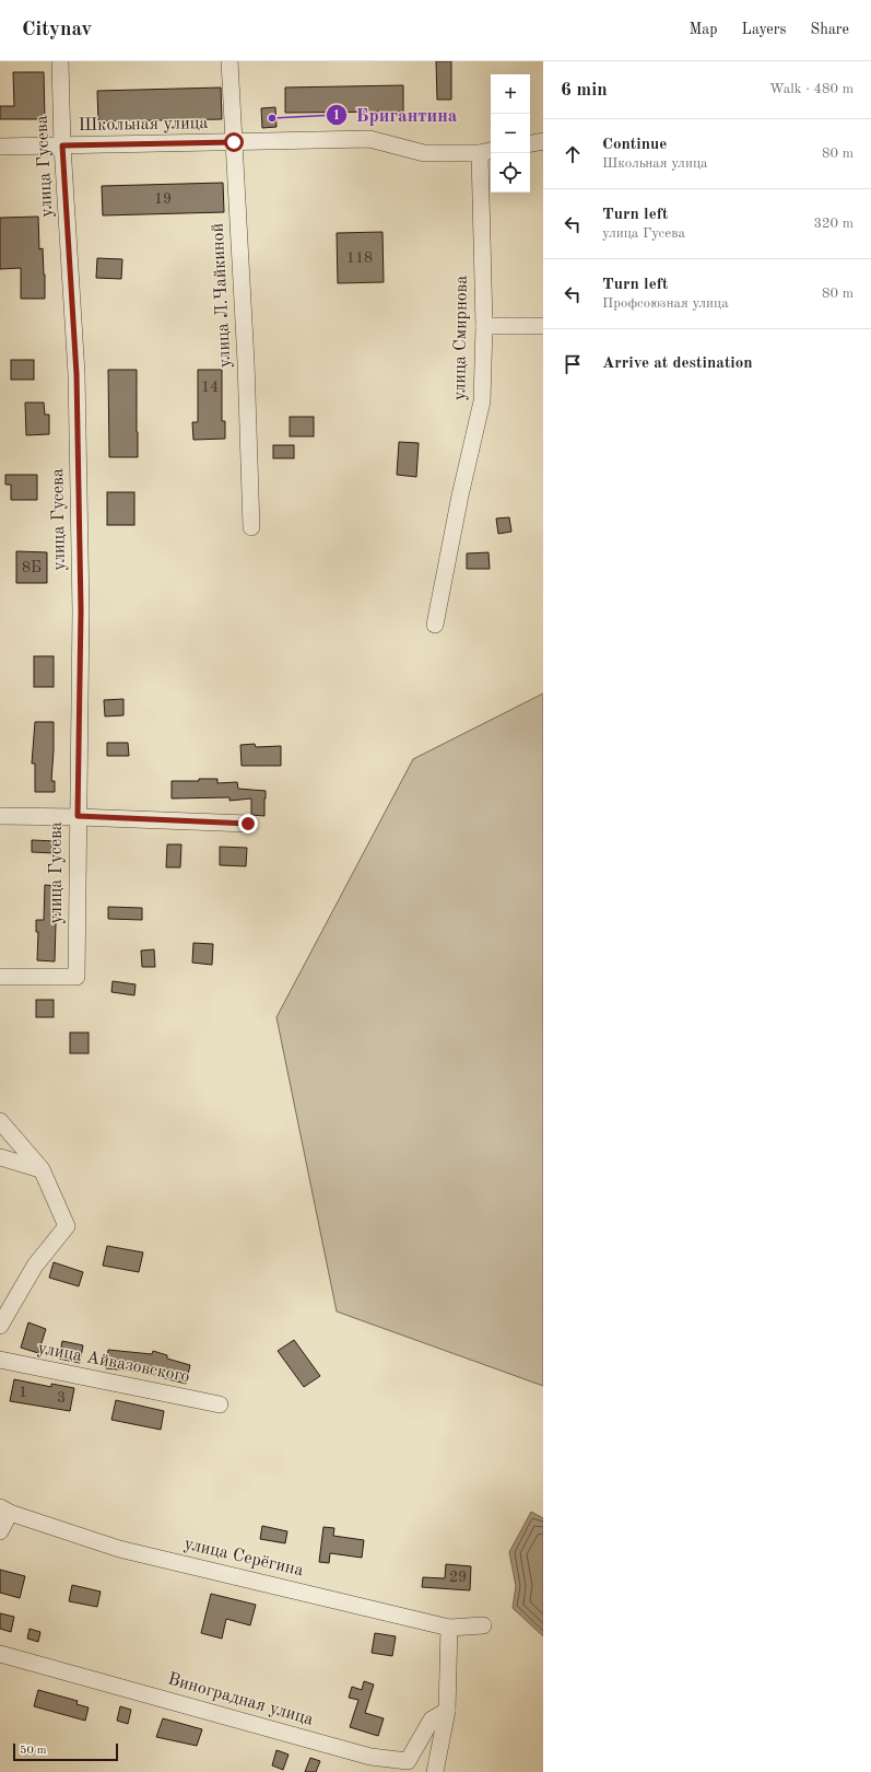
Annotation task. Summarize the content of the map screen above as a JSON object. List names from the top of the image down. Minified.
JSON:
{"streets":{"street":["Школьная улица","улица Гусева","улица Л.Чайкиной","улица Смирнова","улица Айвазовского","улица Серёгина","Виноградная улица"]},"crossings":[["Школьная улица","улица Гусева"],["Школьная улица","улица Л.Чайкиной"],["Школьная улица","улица Смирнова"]],"places":["Бригантина"],"house_numbers":["19","118","14","8Б","1","3","29"],"scale_bar":"50 m","page":{"header":"Citynav","nav":["Map","Layers","Share"],"heading":["6 min","Walk · 480 m"],"map_buttons":["+","−"],"list":[["Continue","Школьная улица","80 m"],["Turn left","улица Гусева","320 m"],["Turn left","Профсоюзная улица","80 m"],"Arrive at destination"],"scale":"50 m"}}
